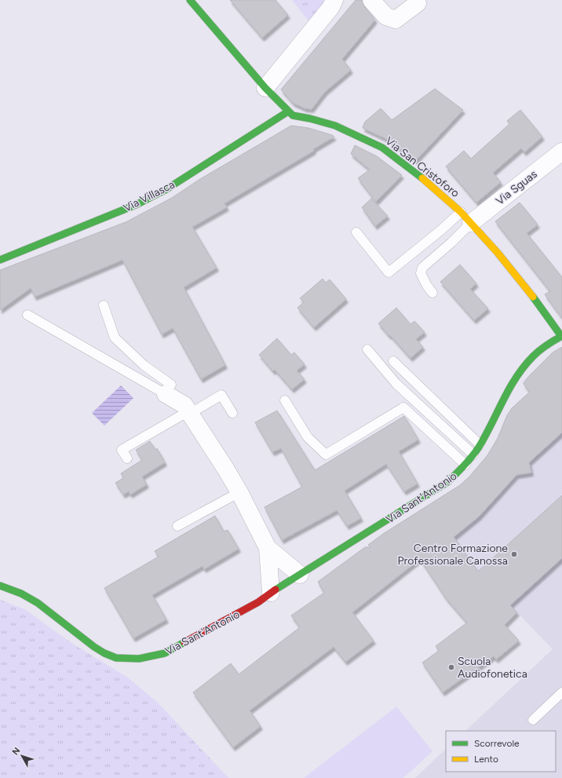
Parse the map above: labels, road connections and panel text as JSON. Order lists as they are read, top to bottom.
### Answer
{
  "streets": {
    "street": [
      "Via San Cristoforo",
      "Via Sguas",
      "Via Villasca",
      "Via Sant'Antonio"
    ]
  },
  "crossings": [
    ["Via San Cristoforo", "Via Sguas"],
    ["Via San Cristoforo", "Via Villasca"],
    ["Via San Cristoforo", "Via Sant'Antonio"]
  ],
  "places": ["Centro Formazione Professionale Canossa", "Scuola Audiofonetica"],
  "legend": ["Scorrevole", "Lento"],
  "north": "top left"
}
